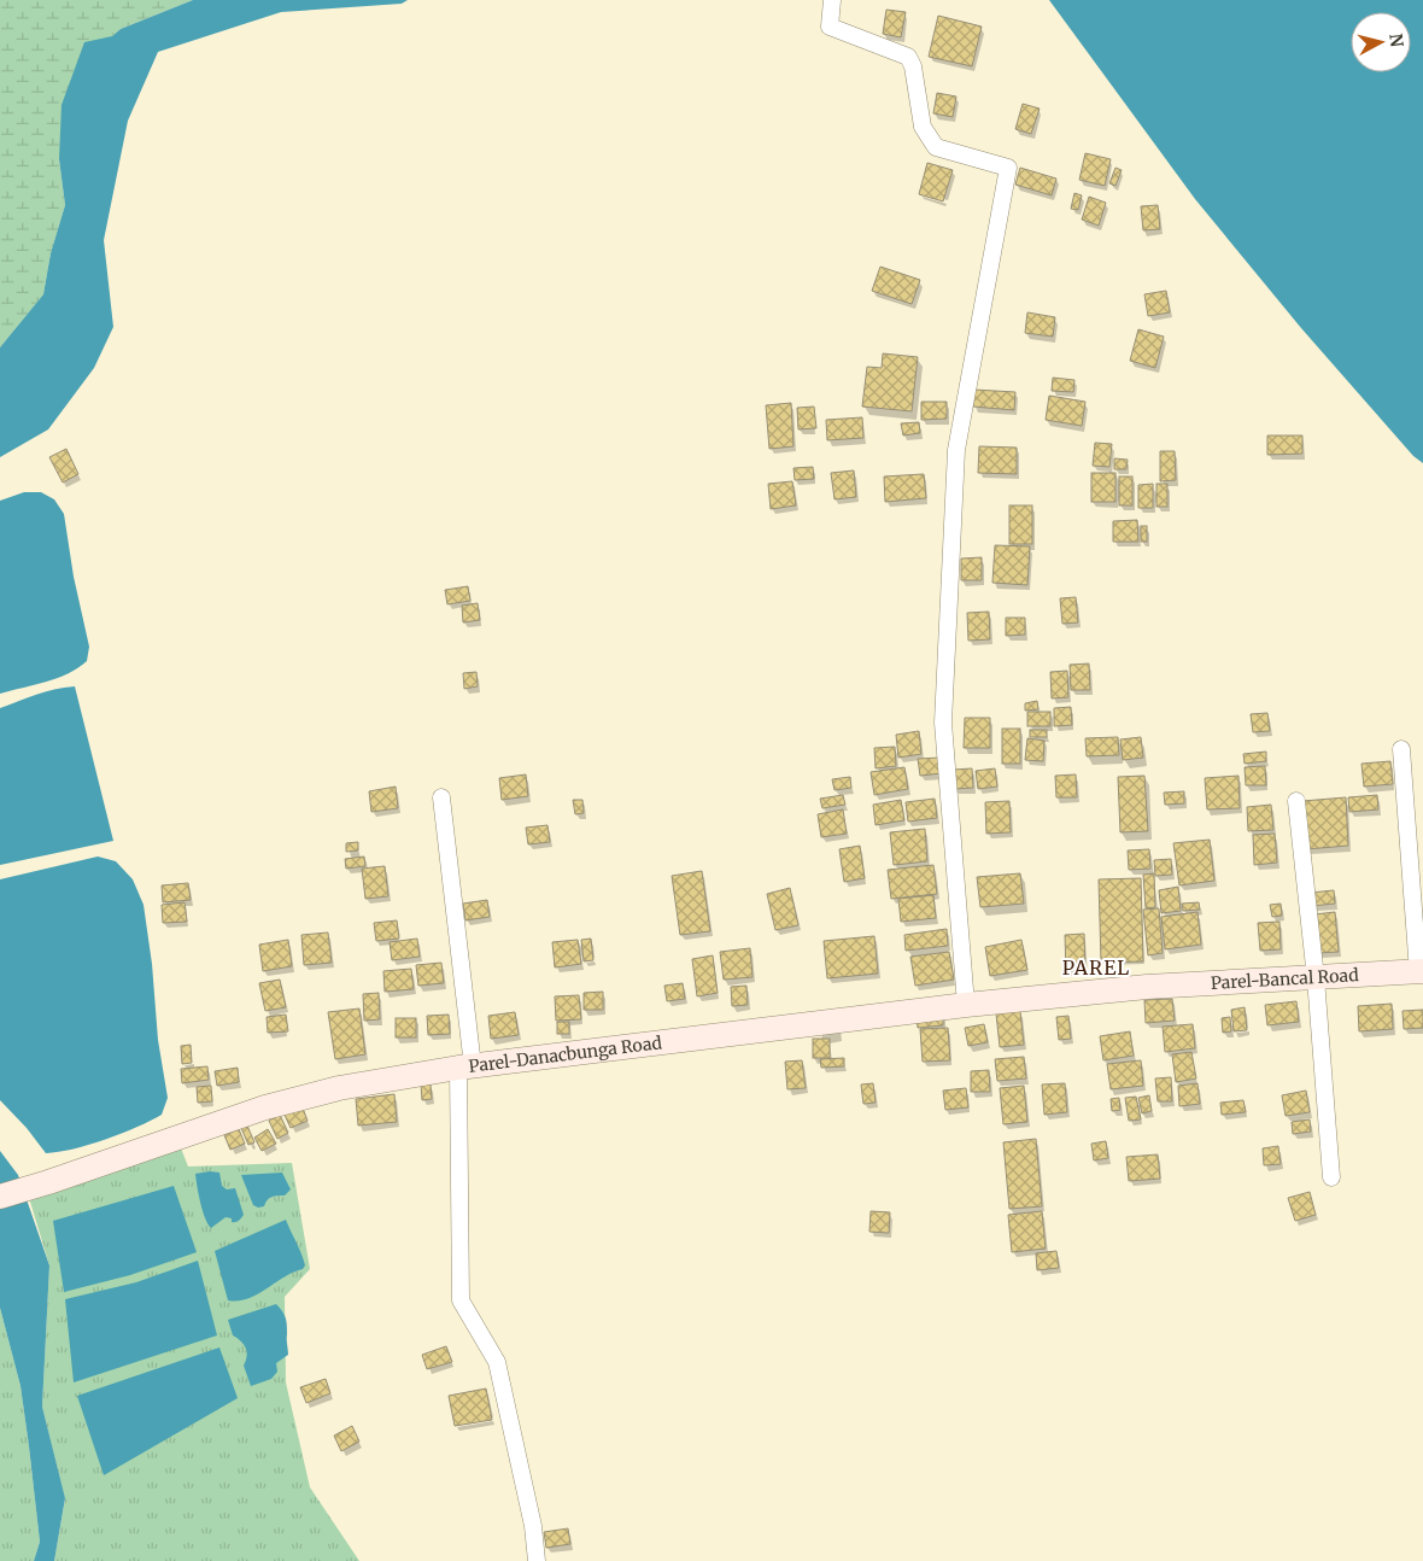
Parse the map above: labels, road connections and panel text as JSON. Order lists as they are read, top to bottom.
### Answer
{
  "streets": {
    "main road": ["Parel-Bancal Road", "Parel-Danacbunga Road"]
  },
  "crossings": [
    ["Parel-Bancal Road", "Parel-Danacbunga Road"]
  ],
  "districts": ["PAREL"],
  "north": "right"
}
